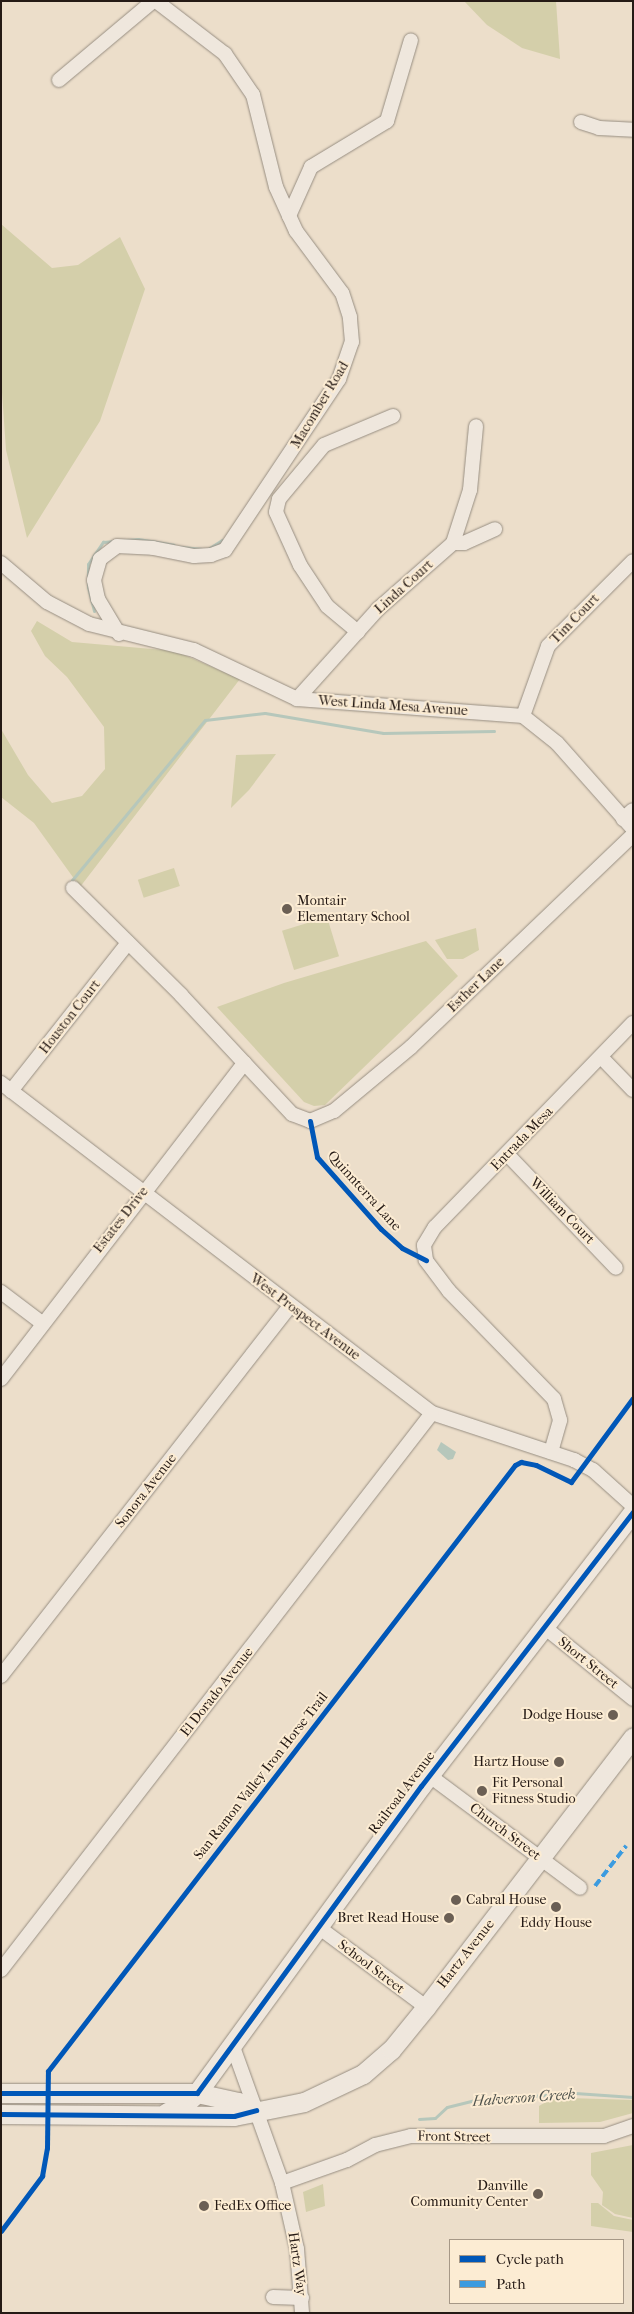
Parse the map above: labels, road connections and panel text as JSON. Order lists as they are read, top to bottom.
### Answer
{
  "streets": {
    "main road": ["Railroad Avenue", "Hartz Avenue"],
    "street": [
      "Macomber Road",
      "Linda Court",
      "Tim Court",
      "West Linda Mesa Avenue",
      "Esther Lane",
      "Houston Court",
      "Entrada Mesa",
      "William Court",
      "Estates Drive",
      "West Prospect Avenue",
      "Sonora Avenue",
      "Short Street",
      "El Dorado Avenue",
      "Church Street",
      "School Street",
      "Front Street",
      "Hartz Way"
    ],
    "cycle path": ["Quinnterra Lane", "San Ramon Valley Iron Horse Trail"]
  },
  "crossings": [
    ["Macomber Road", "West Linda Mesa Avenue"],
    ["Linda Court", "West Linda Mesa Avenue"],
    ["Tim Court", "West Linda Mesa Avenue"],
    ["Esther Lane", "Estates Drive"],
    ["Houston Court", "West Prospect Avenue"],
    ["Entrada Mesa", "William Court"],
    ["Entrada Mesa", "West Prospect Avenue"],
    ["Estates Drive", "West Prospect Avenue"],
    ["West Prospect Avenue", "Sonora Avenue"],
    ["West Prospect Avenue", "El Dorado Avenue"],
    ["Short Street", "Railroad Avenue"],
    ["Railroad Avenue", "Church Street"],
    ["Railroad Avenue", "Hartz Avenue"],
    ["Railroad Avenue", "School Street"],
    ["Railroad Avenue", "Hartz Way"],
    ["Church Street", "Hartz Avenue"],
    ["Hartz Avenue", "School Street"],
    ["Hartz Avenue", "Hartz Way"],
    ["Front Street", "Hartz Way"]
  ],
  "water": ["Halverson Creek"],
  "places": [
    "Montair Elementary School",
    "Dodge House",
    "Hartz House",
    "Fit Personal Fitness Studio",
    "Cabral House",
    "Eddy House",
    "Bret Read House",
    "Danville Community Center",
    "FedEx Office"
  ],
  "legend": ["Cycle path", "Path"]
}
